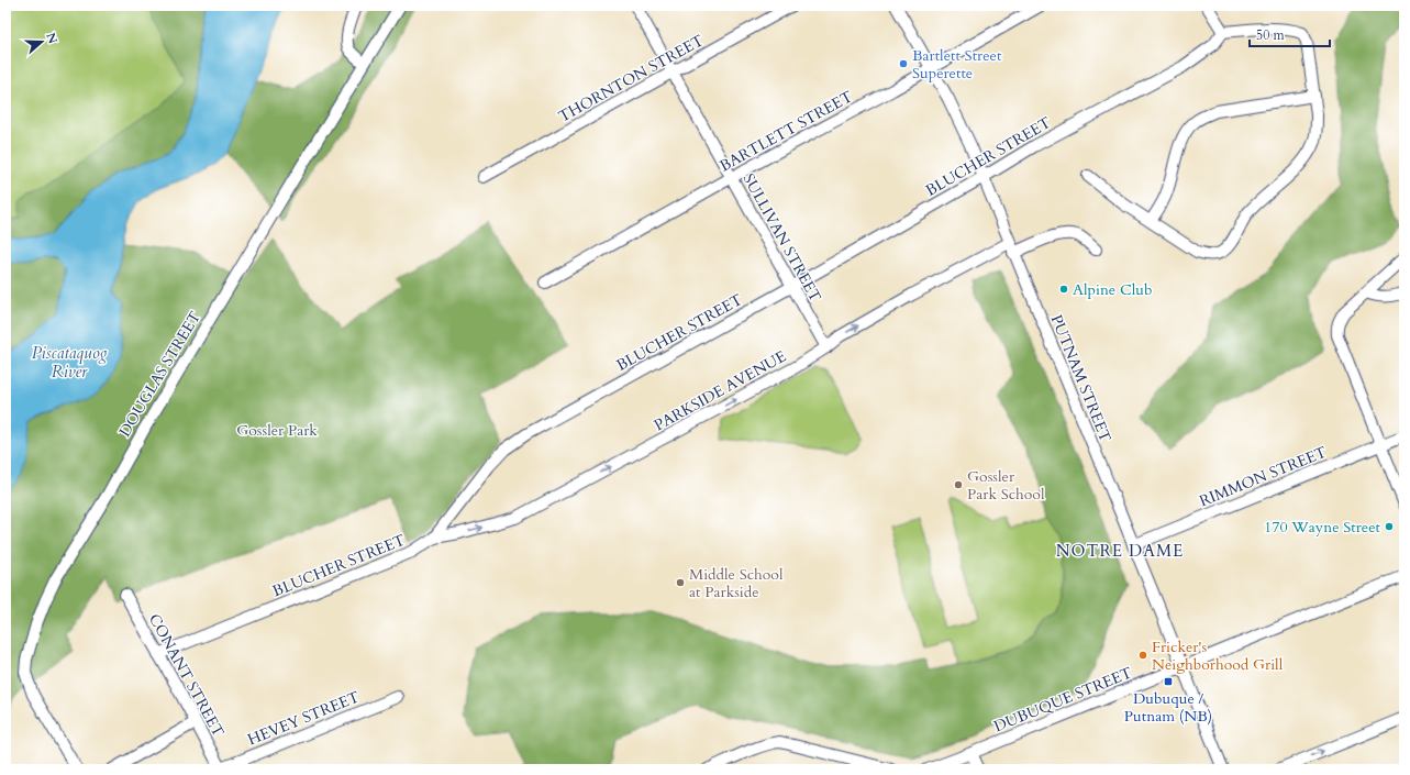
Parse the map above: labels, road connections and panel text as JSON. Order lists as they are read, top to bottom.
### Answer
{
  "streets": {
    "street": [
      "THORNTON STREET",
      "BARTLETT STREET",
      "BLUCHER STREET",
      "SULLIVAN STREET",
      "DOUGLAS STREET",
      "PUTNAM STREET",
      "PARKSIDE AVENUE",
      "RIMMON STREET",
      "CONANT STREET",
      "DUBUQUE STREET",
      "HEVEY STREET"
    ]
  },
  "crossings": [
    ["THORNTON STREET", "SULLIVAN STREET"],
    ["BARTLETT STREET", "SULLIVAN STREET"],
    ["BARTLETT STREET", "PUTNAM STREET"],
    ["BLUCHER STREET", "SULLIVAN STREET"],
    ["BLUCHER STREET", "PUTNAM STREET"],
    ["BLUCHER STREET", "PARKSIDE AVENUE"],
    ["BLUCHER STREET", "CONANT STREET"],
    ["SULLIVAN STREET", "PARKSIDE AVENUE"],
    ["PUTNAM STREET", "PARKSIDE AVENUE"],
    ["PUTNAM STREET", "RIMMON STREET"],
    ["PUTNAM STREET", "DUBUQUE STREET"],
    ["CONANT STREET", "HEVEY STREET"]
  ],
  "one_way": ["PARKSIDE AVENUE"],
  "districts": ["NOTRE DAME"],
  "water": ["Piscataquog River"],
  "parks": ["Gossler Park"],
  "places": {
    "other": [
      "Bartlett Street Superette",
      "Alpine Club",
      "Gossler Park School",
      "170 Wayne Street",
      "Middle School at Parkside",
      "Fricker's Neighborhood Grill"
    ],
    "transit": ["Dubuque / Putnam (NB)"]
  },
  "scale_bar": "50 m",
  "north": "right"
}
